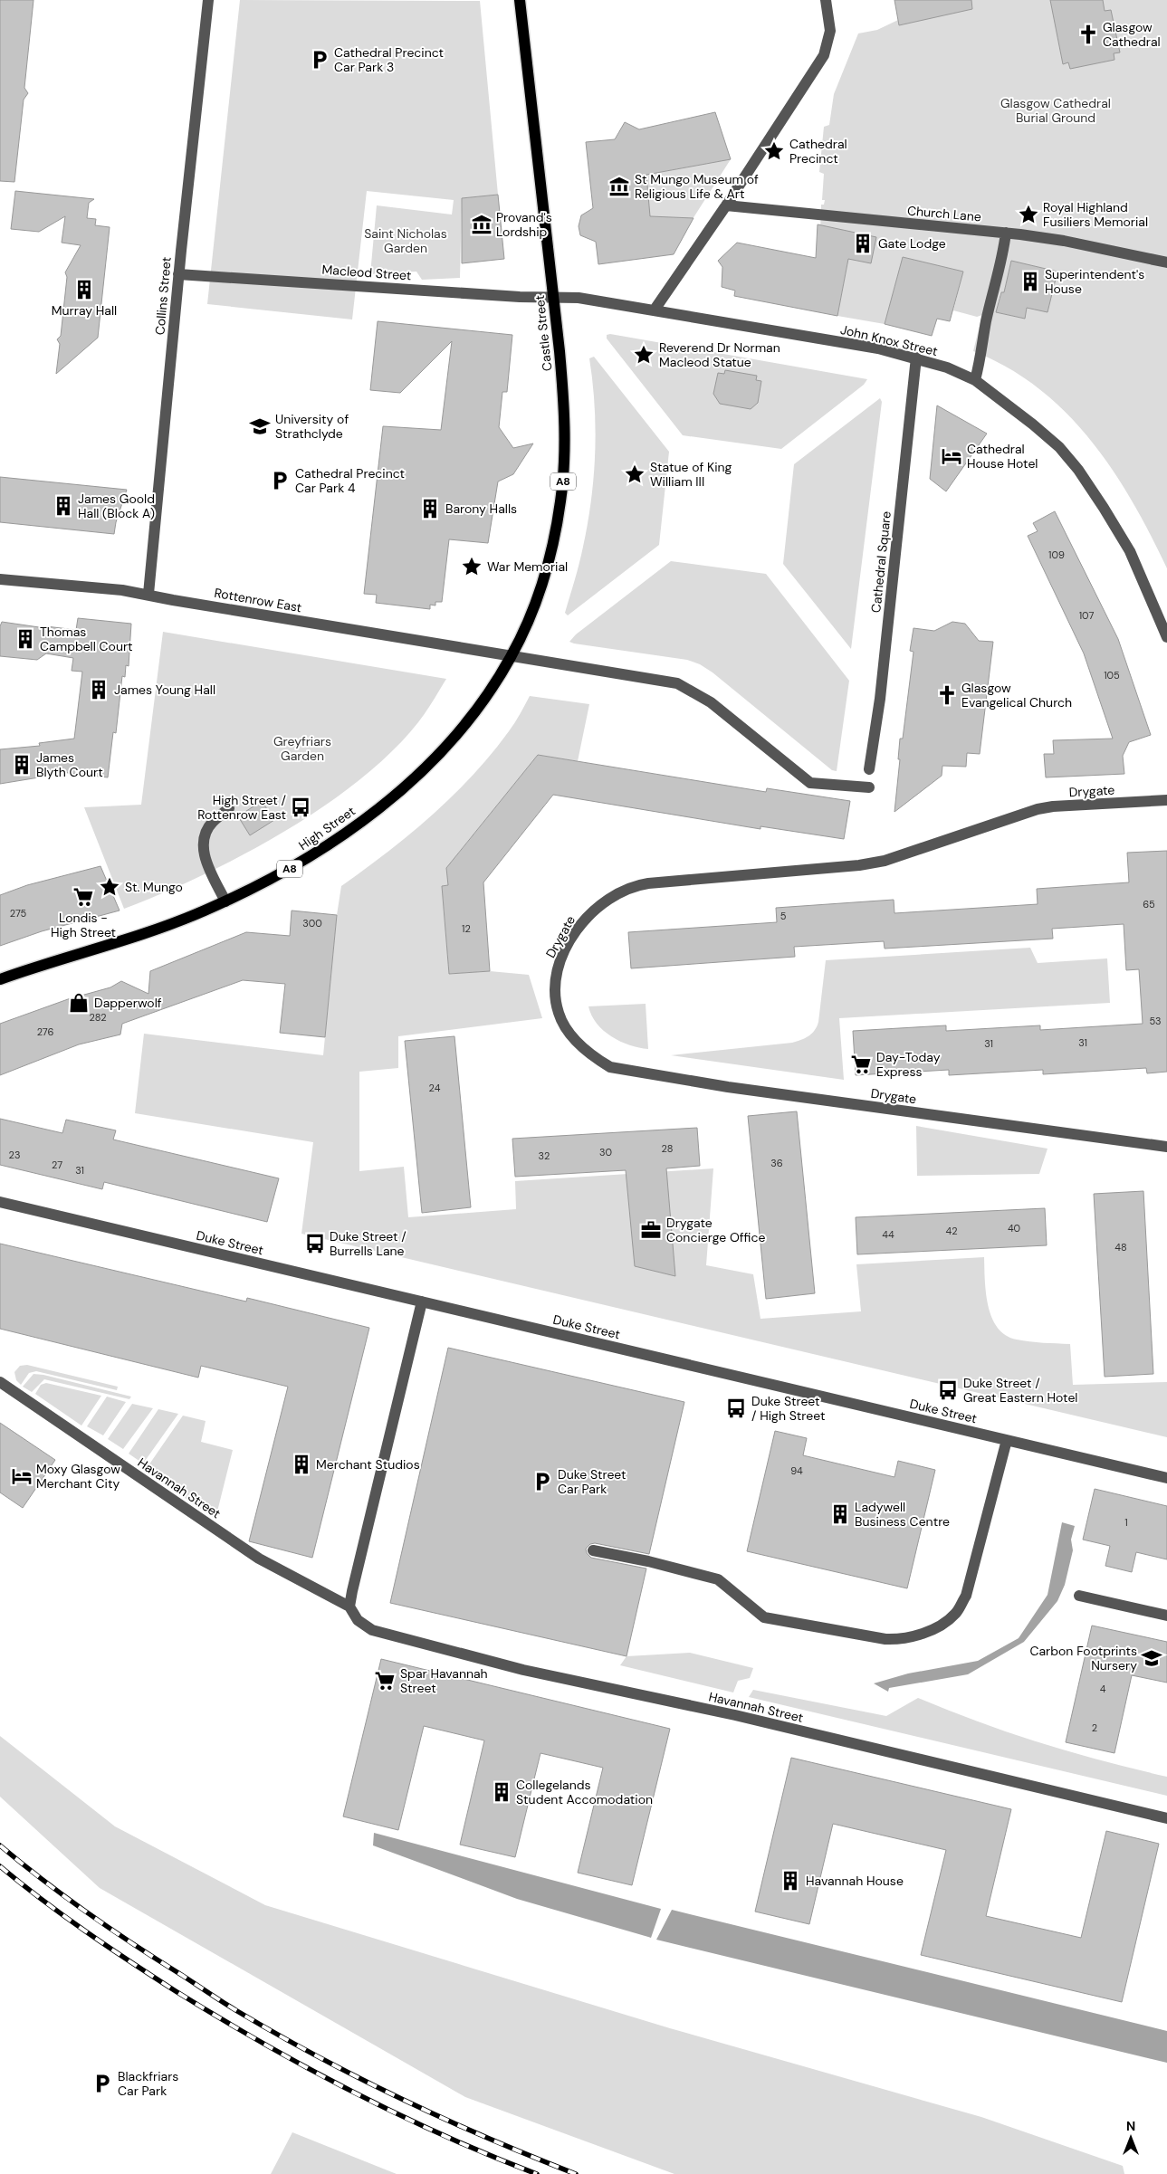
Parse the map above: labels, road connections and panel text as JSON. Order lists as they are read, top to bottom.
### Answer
{
  "streets": {
    "main road": ["Castle Street", "A8", "High Street"],
    "street": [
      "Church Lane",
      "Macleod Street",
      "Collins Street",
      "John Knox Street",
      "Cathedral Square",
      "Rottenrow East",
      "Drygate",
      "Duke Street",
      "Havannah Street"
    ]
  },
  "crossings": [
    ["Macleod Street", "Collins Street"],
    ["Macleod Street", "Castle Street"],
    ["Macleod Street", "John Knox Street"],
    ["Collins Street", "Rottenrow East"],
    ["Castle Street", "John Knox Street"],
    ["Castle Street", "Rottenrow East"],
    ["Castle Street", "High Street"],
    ["John Knox Street", "Cathedral Square"],
    ["Rottenrow East", "High Street"]
  ],
  "parks": ["Glasgow Cathedral Burial Ground", "Saint Nicholas Garden", "Greyfriars Garden"],
  "places": {
    "church": ["Glasgow Cathedral", "Glasgow Evangelical Church"],
    "parking": [
      "Cathedral Precinct Car Park 3",
      "Cathedral Precinct Car Park 4",
      "Duke Street Car Park",
      "Blackfriars Car Park"
    ],
    "place": [
      "Cathedral Precinct",
      "Royal Highland Fusiliers Memorial",
      "Reverend Dr Norman Macleod Statue",
      "Statue of King William III",
      "War Memorial",
      "St. Mungo"
    ],
    "museum": ["St Mungo Museum of Religious Life & Art", "Provand's Lordship"],
    "building": [
      "Gate Lodge",
      "Superintendent's House",
      "Murray Hall",
      "James Goold Hall (Block A)",
      "Barony Halls",
      "Thomas Campbell Court",
      "James Young Hall",
      "James Blyth Court",
      "Merchant Studios",
      "Ladywell Business Centre",
      "Collegelands Student Accomodation",
      "Havannah House"
    ],
    "school or university": ["University of Strathclyde", "Carbon Footprints Nursery"],
    "hotel": ["Cathedral House Hotel", "Moxy Glasgow Merchant City"],
    "bus stop": [
      "High Street / Rottenrow East",
      "Duke Street / Burrells Lane",
      "Duke Street / Great Eastern Hotel",
      "Duke Street / High Street"
    ],
    "supermarket": ["Londis - High Street", "Day-Today Express", "Spar Havannah Street"],
    "shop": ["Dapperwolf"],
    "office": ["Drygate Concierge Office"]
  },
  "house_numbers": [
    "109",
    "107",
    "105",
    "65",
    "275",
    "5",
    "300",
    "12",
    "282",
    "53",
    "276",
    "31",
    "31",
    "24",
    "28",
    "30",
    "23",
    "32",
    "36",
    "27",
    "31",
    "40",
    "42",
    "44",
    "48",
    "94",
    "1",
    "4",
    "2"
  ],
  "north": "top"
}
